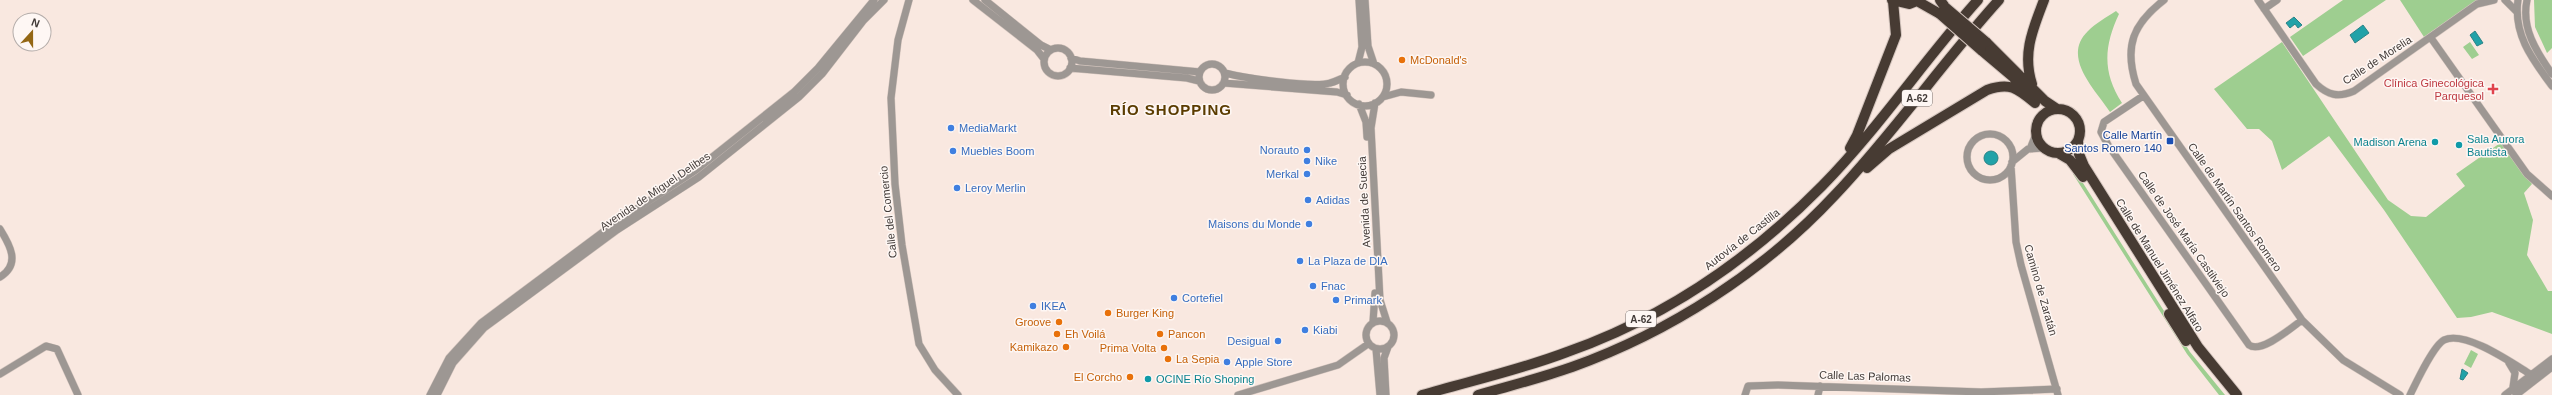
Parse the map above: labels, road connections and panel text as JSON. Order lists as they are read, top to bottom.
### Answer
{
  "streets": {
    "highway": ["A-62", "Autovía de Castilla", "Calle de Manuel Jiménez Alfaro"],
    "street": [
      "Calle de Morelia",
      "Avenida de Miguel Delibes",
      "Avenida de Suecia",
      "Calle de Martín Santos Romero",
      "Calle del Comercio",
      "Calle de José María Castilviejo",
      "Camino de Zaratán",
      "Calle Las Palomas"
    ]
  },
  "crossings": [
    ["Calle de Martín Santos Romero", "Calle de José María Castilviejo"],
    ["Camino de Zaratán", "Calle Las Palomas"]
  ],
  "districts": ["RÍO SHOPPING"],
  "places": {
    "other": [
      "McDonald's",
      "MediaMarkt",
      "Madison Arena",
      "Sala Aurora Bautista",
      "Norauto",
      "Muebles Boom",
      "Nike",
      "Merkal",
      "Leroy Merlin",
      "Adidas",
      "Maisons du Monde",
      "La Plaza de DIA",
      "Fnac",
      "Cortefiel",
      "Primark",
      "IKEA",
      "Burger King",
      "Groove",
      "Kiabi",
      "Eh Voilá",
      "Pancon",
      "Desigual",
      "Kamikazo",
      "Prima Volta",
      "La Sepia",
      "Apple Store",
      "El Corcho",
      "OCINE Río Shoping"
    ],
    "health": ["Clínica Ginecológica Parquesol"],
    "transit": ["Calle Martín Santos Romero 140"]
  },
  "north": "top"
}
